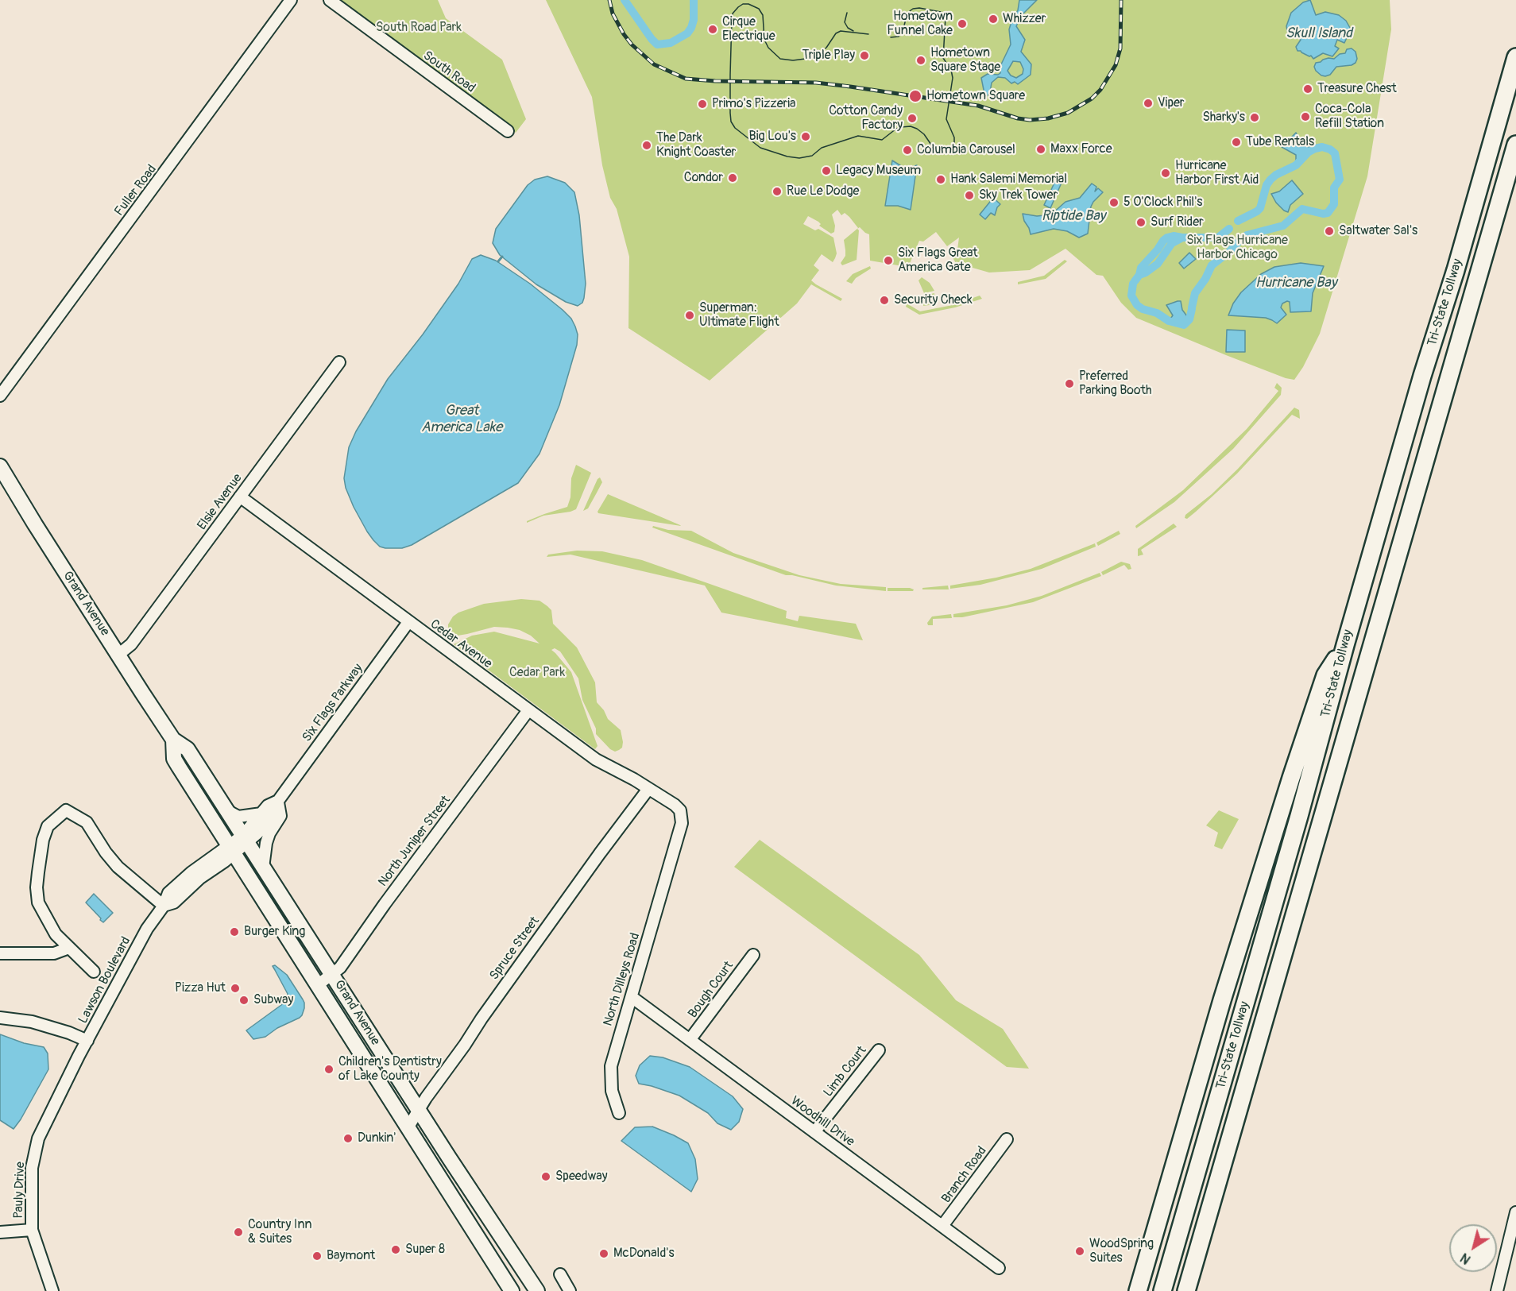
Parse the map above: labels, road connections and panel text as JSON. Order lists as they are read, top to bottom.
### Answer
{
  "streets": {
    "highway": ["Tri-State Tollway"],
    "main road": ["Grand Avenue"],
    "street": [
      "South Road",
      "Fuller Road",
      "Elsie Avenue",
      "Cedar Avenue",
      "Six Flags Parkway",
      "North Juniper Street",
      "Spruce Street",
      "North Dilleys Road",
      "Lawson Boulevard",
      "Bough Court",
      "Limb Court",
      "Woodhill Drive",
      "Branch Road",
      "Pauly Drive"
    ]
  },
  "crossings": [
    ["Elsie Avenue", "Grand Avenue"],
    ["Elsie Avenue", "Cedar Avenue"],
    ["Grand Avenue", "Six Flags Parkway"],
    ["Grand Avenue", "North Juniper Street"],
    ["Grand Avenue", "Spruce Street"],
    ["Grand Avenue", "Lawson Boulevard"],
    ["Cedar Avenue", "Six Flags Parkway"],
    ["Cedar Avenue", "North Juniper Street"],
    ["Cedar Avenue", "Spruce Street"],
    ["Cedar Avenue", "North Dilleys Road"],
    ["Six Flags Parkway", "Lawson Boulevard"],
    ["North Dilleys Road", "Woodhill Drive"],
    ["Lawson Boulevard", "Pauly Drive"],
    ["Bough Court", "Woodhill Drive"],
    ["Limb Court", "Woodhill Drive"],
    ["Woodhill Drive", "Branch Road"]
  ],
  "water": [
    "Skull Island",
    "Riptide Bay",
    "Hurricane Bay",
    "Great America Lake"
  ],
  "parks": ["South Road Park", "Six Flags Hurricane Harbor Chicago", "Cedar Park"],
  "places": [
    "Whizzer",
    "Hometown Funnel Cake",
    "Cirque Electrique",
    "Triple Play",
    "Hometown Square Stage",
    "Treasure Chest",
    "Hometown Square",
    "Viper",
    "Primo's Pizzeria",
    "Coca-Cola Refill Station",
    "Sharky's",
    "Cotton Candy Factory",
    "Big Lou's",
    "Tube Rentals",
    "The Dark Knight Coaster",
    "Maxx Force",
    "Columbia Carousel",
    "Legacy Museum",
    "Hurricane Harbor First Aid",
    "Condor",
    "Hank Salemi Memorial",
    "Rue Le Dodge",
    "Sky Trek Tower",
    "5 O'Clock Phil's",
    "Surf Rider",
    "Saltwater Sal's",
    "Six Flags Great America Gate",
    "Security Check",
    "Superman: Ultimate Flight",
    "Preferred Parking Booth",
    "Burger King",
    "Pizza Hut",
    "Subway",
    "Children's Dentistry of Lake County",
    "Dunkin'",
    "Speedway",
    "Country Inn & Suites",
    "Super 8",
    "WoodSpring Suites",
    "McDonald's",
    "Baymont"
  ],
  "north": "bottom left"
}
